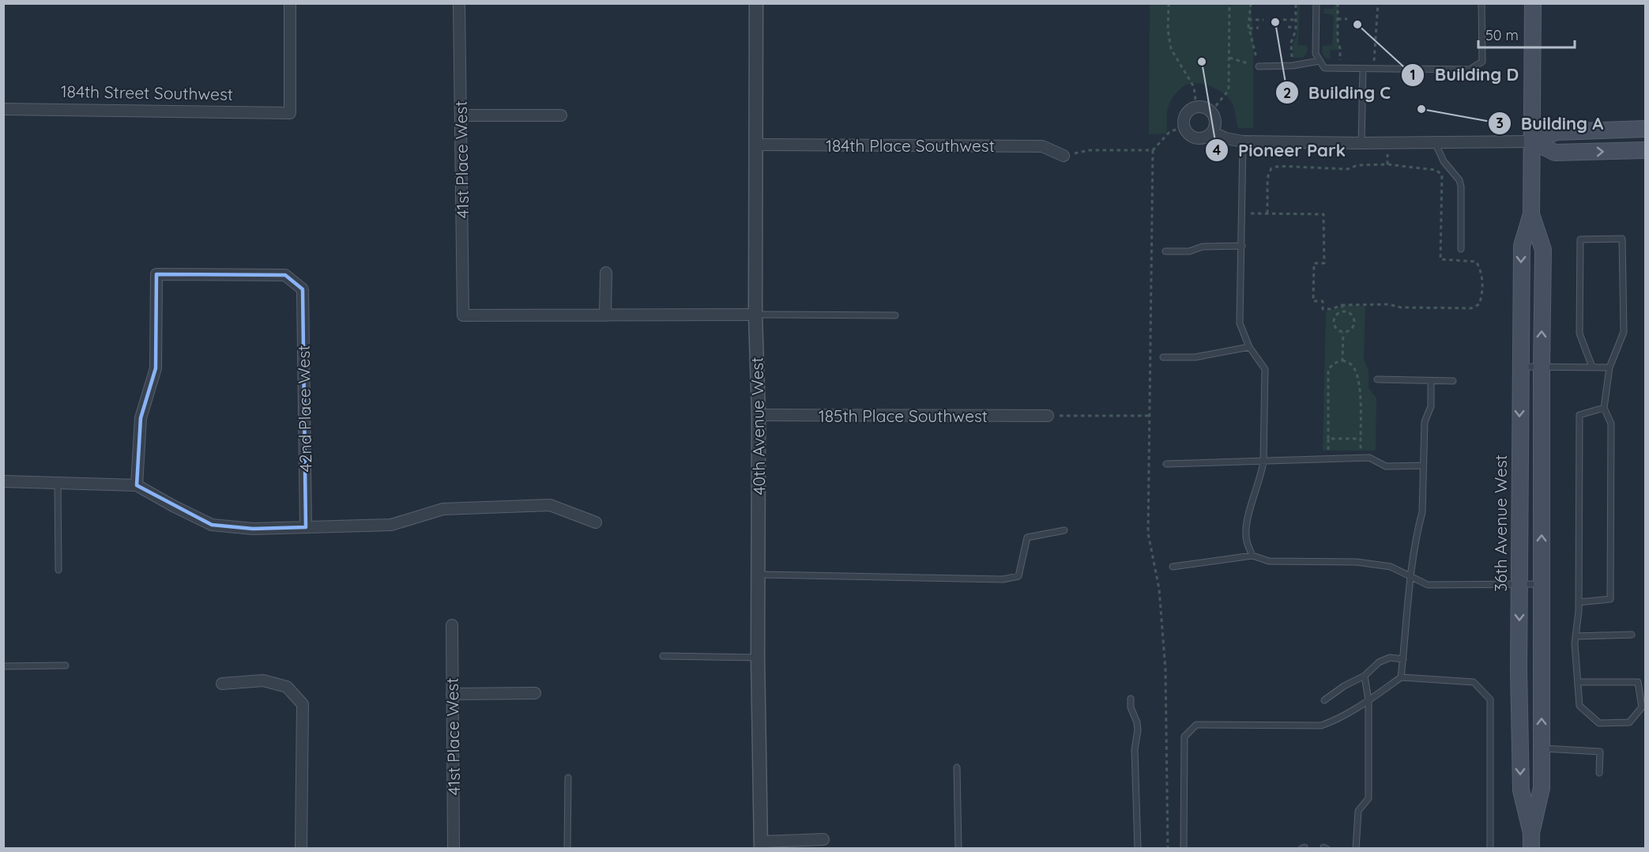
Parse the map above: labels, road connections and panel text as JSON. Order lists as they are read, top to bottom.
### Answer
{
  "streets": {
    "main road": ["36th Avenue West"],
    "street": [
      "184th Street Southwest",
      "184th Place Southwest",
      "41st Place West",
      "42nd Place West",
      "185th Place Southwest",
      "40th Avenue West"
    ]
  },
  "crossings": [
    ["184th Place Southwest", "40th Avenue West"],
    ["185th Place Southwest", "40th Avenue West"]
  ],
  "places": [
    "Building C",
    "Building D",
    "Pioneer Park",
    "Building A"
  ],
  "scale_bar": "50 m"
}
